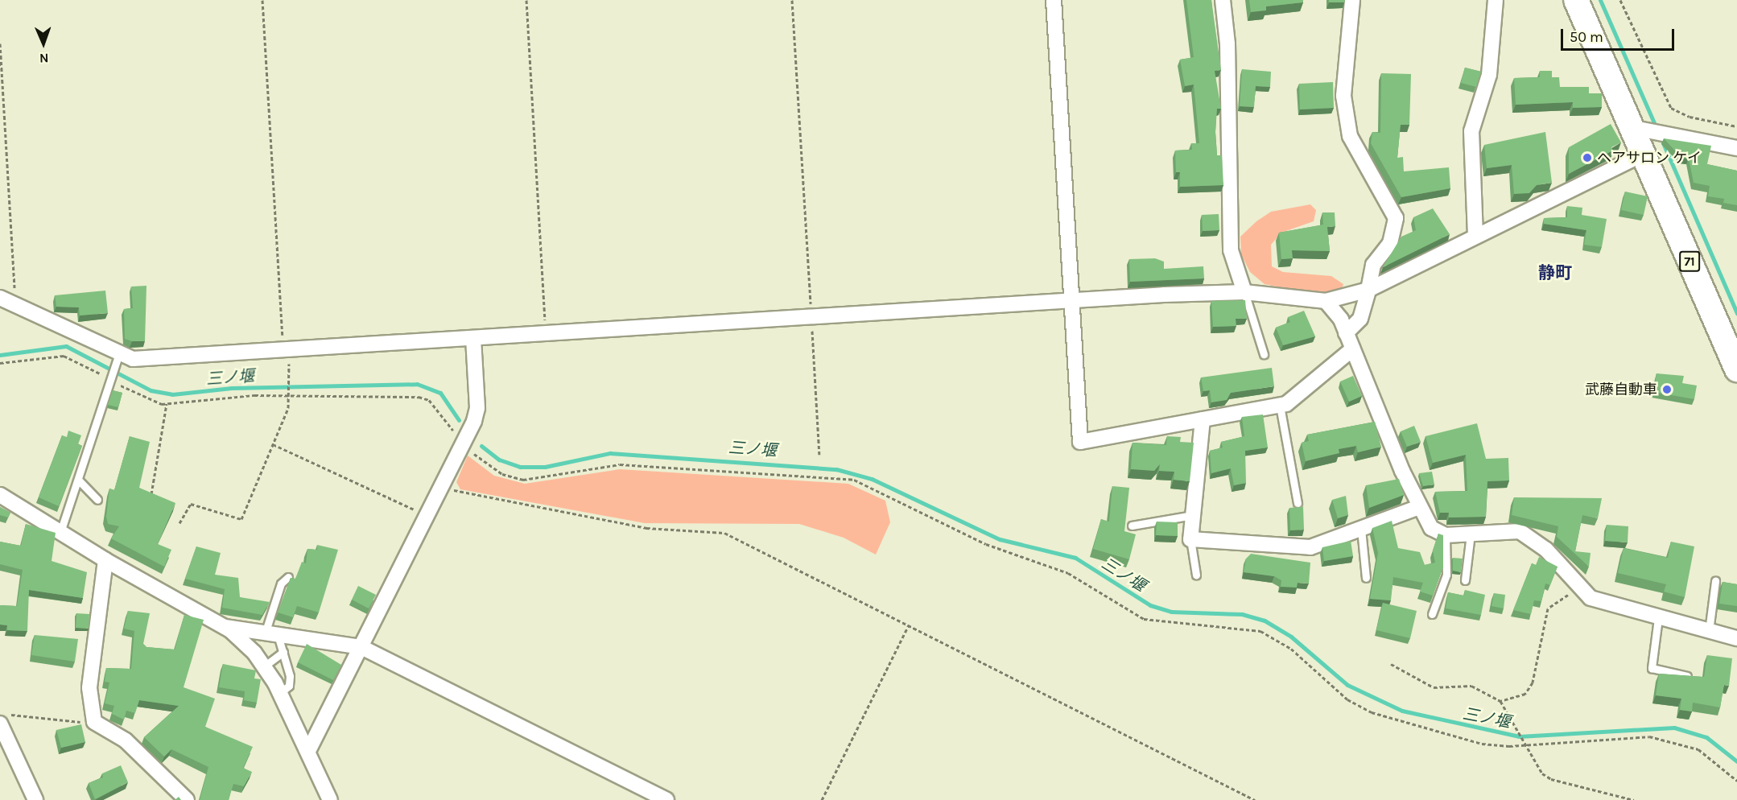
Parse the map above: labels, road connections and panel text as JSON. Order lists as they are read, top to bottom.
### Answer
{
  "streets": {
    "main road": ["71"]
  },
  "districts": ["静町"],
  "water": ["三ノ堰"],
  "places": ["ヘアサロン ケイ", "武藤自動車"],
  "scale_bar": "50 m",
  "north": "bottom"
}
